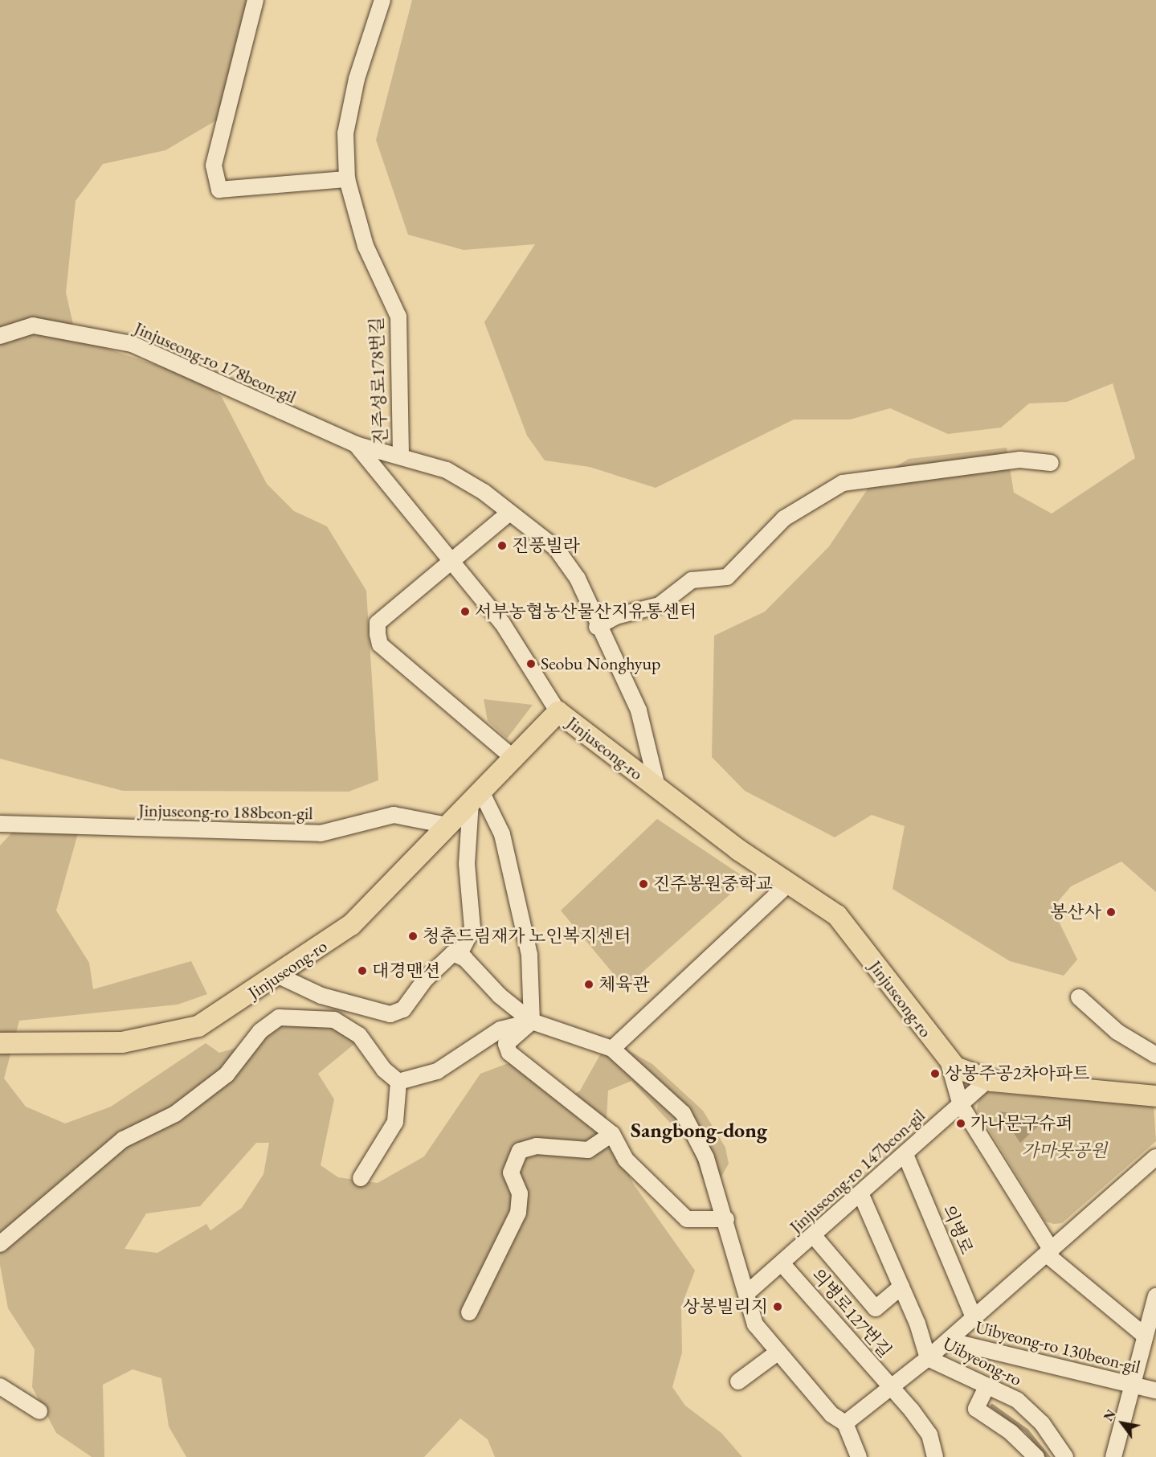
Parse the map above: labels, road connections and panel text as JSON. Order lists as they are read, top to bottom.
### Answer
{
  "streets": {
    "main road": ["Jinjuseong-ro"],
    "street": [
      "Jinjuseong-ro 178beon-gil",
      "진주성로178번길",
      "Jinjuseong-ro 188beon-gil",
      "Jinjuseong-ro 147beon-gil",
      "의병로",
      "의병로127번길",
      "Uibyeong-ro 130beon-gil",
      "Uibyeong-ro"
    ]
  },
  "crossings": [
    ["Jinjuseong-ro 178beon-gil", "진주성로178번길"],
    ["Jinjuseong-ro 178beon-gil", "Jinjuseong-ro"],
    ["Jinjuseong-ro", "Jinjuseong-ro 188beon-gil"],
    ["Jinjuseong-ro", "Jinjuseong-ro 147beon-gil"],
    ["Jinjuseong-ro 147beon-gil", "의병로"],
    ["Jinjuseong-ro 147beon-gil", "의병로127번길"],
    ["의병로", "Uibyeong-ro"],
    ["Uibyeong-ro 130beon-gil", "Uibyeong-ro"]
  ],
  "districts": ["Sangbong-dong"],
  "parks": ["가마못공원"],
  "places": [
    "진풍빌라",
    "서부농협농산물산지유통센터",
    "Seobu Nonghyup",
    "진주봉원중학교",
    "봉산사",
    "청춘드림재가 노인복지센터",
    "대경맨션",
    "체육관",
    "상봉주공2차아파트",
    "가나문구슈퍼",
    "상봉빌리지"
  ],
  "north": "top left"
}
